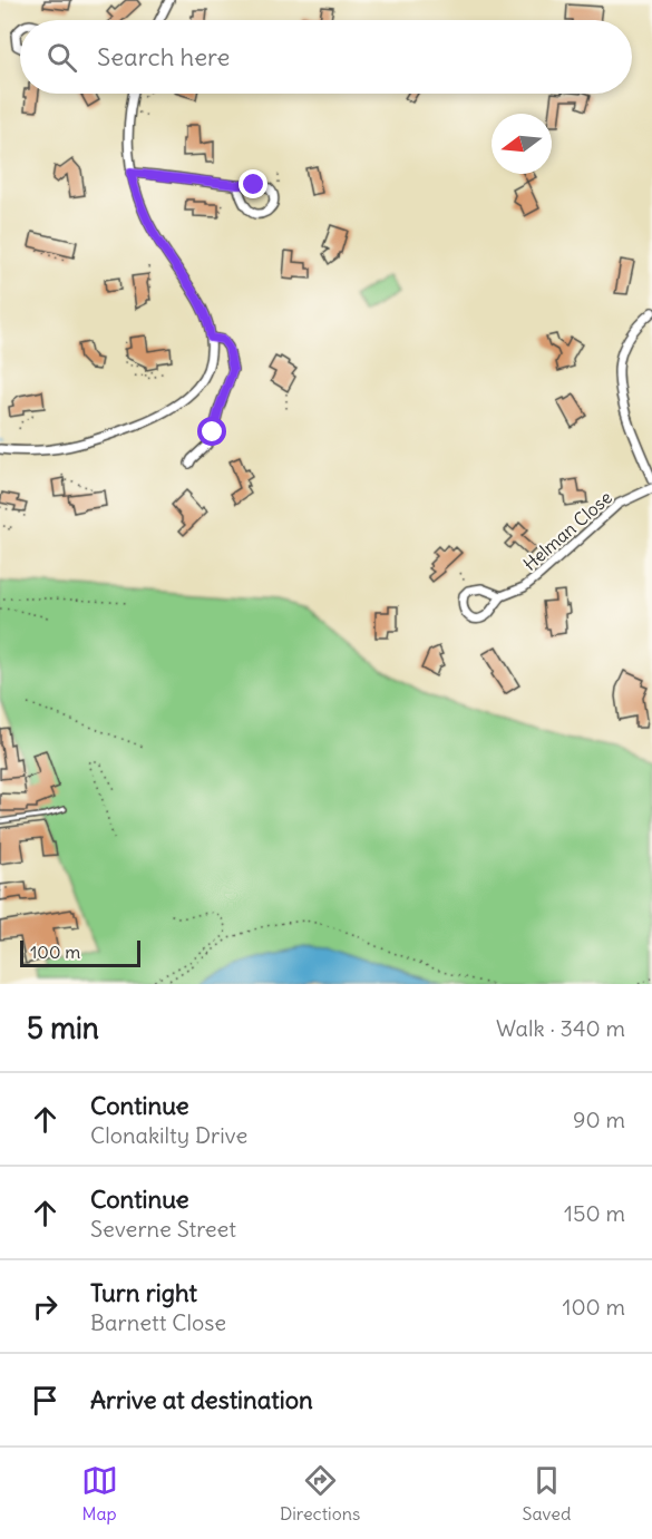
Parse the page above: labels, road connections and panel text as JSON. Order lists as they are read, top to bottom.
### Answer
{
  "streets": {
    "street": ["Helman Close"]
  },
  "scale_bar": "100 m",
  "north": "left",
  "page": {
    "search": "Search here",
    "scale": "100 m",
    "heading": ["5 min", "Walk · 340 m"],
    "list": [
      ["Continue", "Clonakilty Drive", "90 m"],
      ["Continue", "Severne Street", "150 m"],
      ["Turn right", "Barnett Close", "100 m"],
      "Arrive at destination"
    ],
    "nav": ["Map", "Directions", "Saved"]
  }
}
